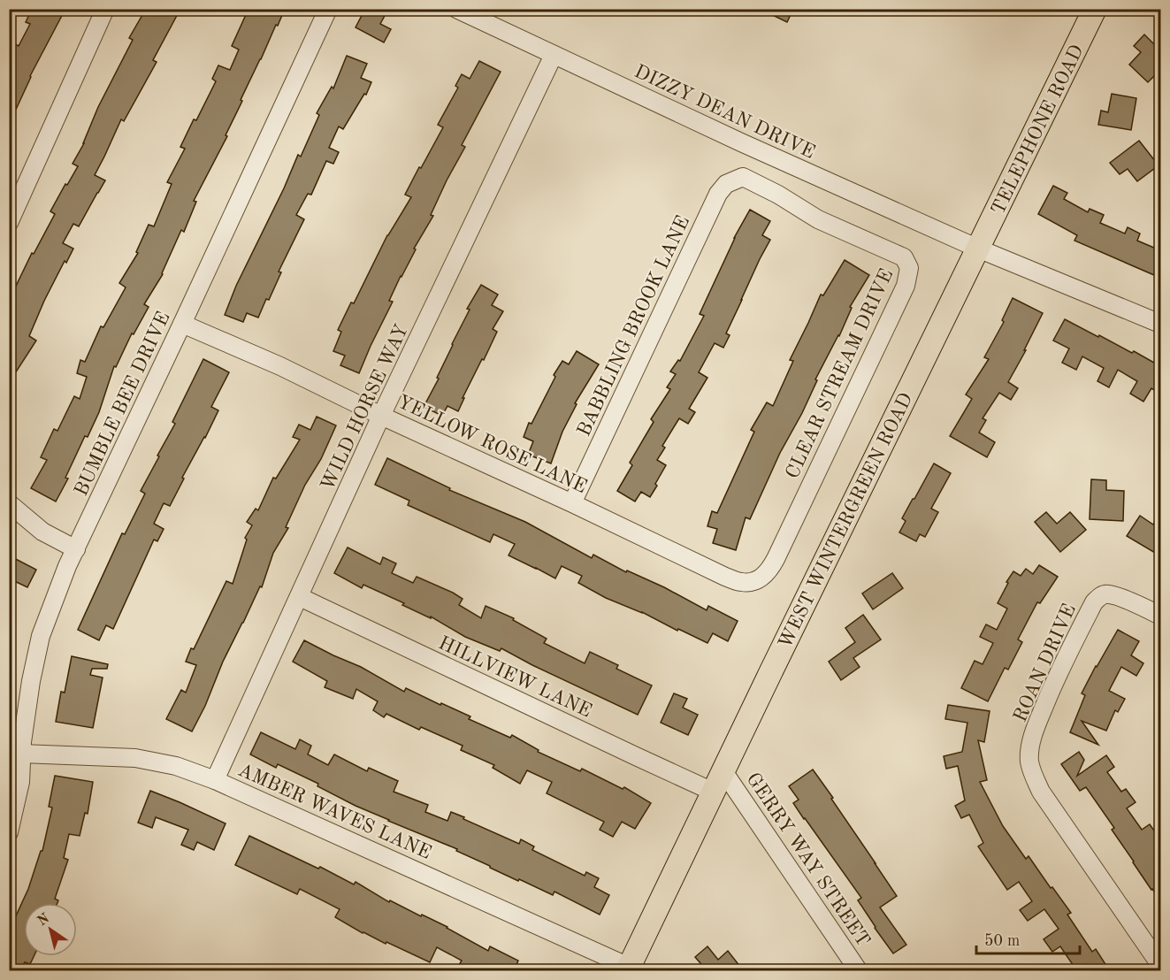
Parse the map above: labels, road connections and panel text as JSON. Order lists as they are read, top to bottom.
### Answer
{
  "streets": {
    "main road": ["TELEPHONE ROAD", "WEST WINTERGREEN ROAD"],
    "street": [
      "DIZZY DEAN DRIVE",
      "BABBLING BROOK LANE",
      "CLEAR STREAM DRIVE",
      "BUMBLE BEE DRIVE",
      "WILD HORSE WAY",
      "YELLOW ROSE LANE",
      "ROAN DRIVE",
      "HILLVIEW LANE",
      "AMBER WAVES LANE",
      "GERRY WAY STREET"
    ]
  },
  "crossings": [
    ["DIZZY DEAN DRIVE", "TELEPHONE ROAD"],
    ["DIZZY DEAN DRIVE", "WILD HORSE WAY"],
    ["DIZZY DEAN DRIVE", "WEST WINTERGREEN ROAD"],
    ["TELEPHONE ROAD", "WEST WINTERGREEN ROAD"],
    ["BABBLING BROOK LANE", "CLEAR STREAM DRIVE"],
    ["BABBLING BROOK LANE", "YELLOW ROSE LANE"],
    ["CLEAR STREAM DRIVE", "YELLOW ROSE LANE"],
    ["BUMBLE BEE DRIVE", "YELLOW ROSE LANE"],
    ["BUMBLE BEE DRIVE", "AMBER WAVES LANE"],
    ["WILD HORSE WAY", "YELLOW ROSE LANE"],
    ["WILD HORSE WAY", "HILLVIEW LANE"],
    ["WILD HORSE WAY", "AMBER WAVES LANE"],
    ["WEST WINTERGREEN ROAD", "HILLVIEW LANE"],
    ["WEST WINTERGREEN ROAD", "AMBER WAVES LANE"],
    ["WEST WINTERGREEN ROAD", "GERRY WAY STREET"]
  ],
  "scale_bar": "50 m",
  "north": "top left"
}
